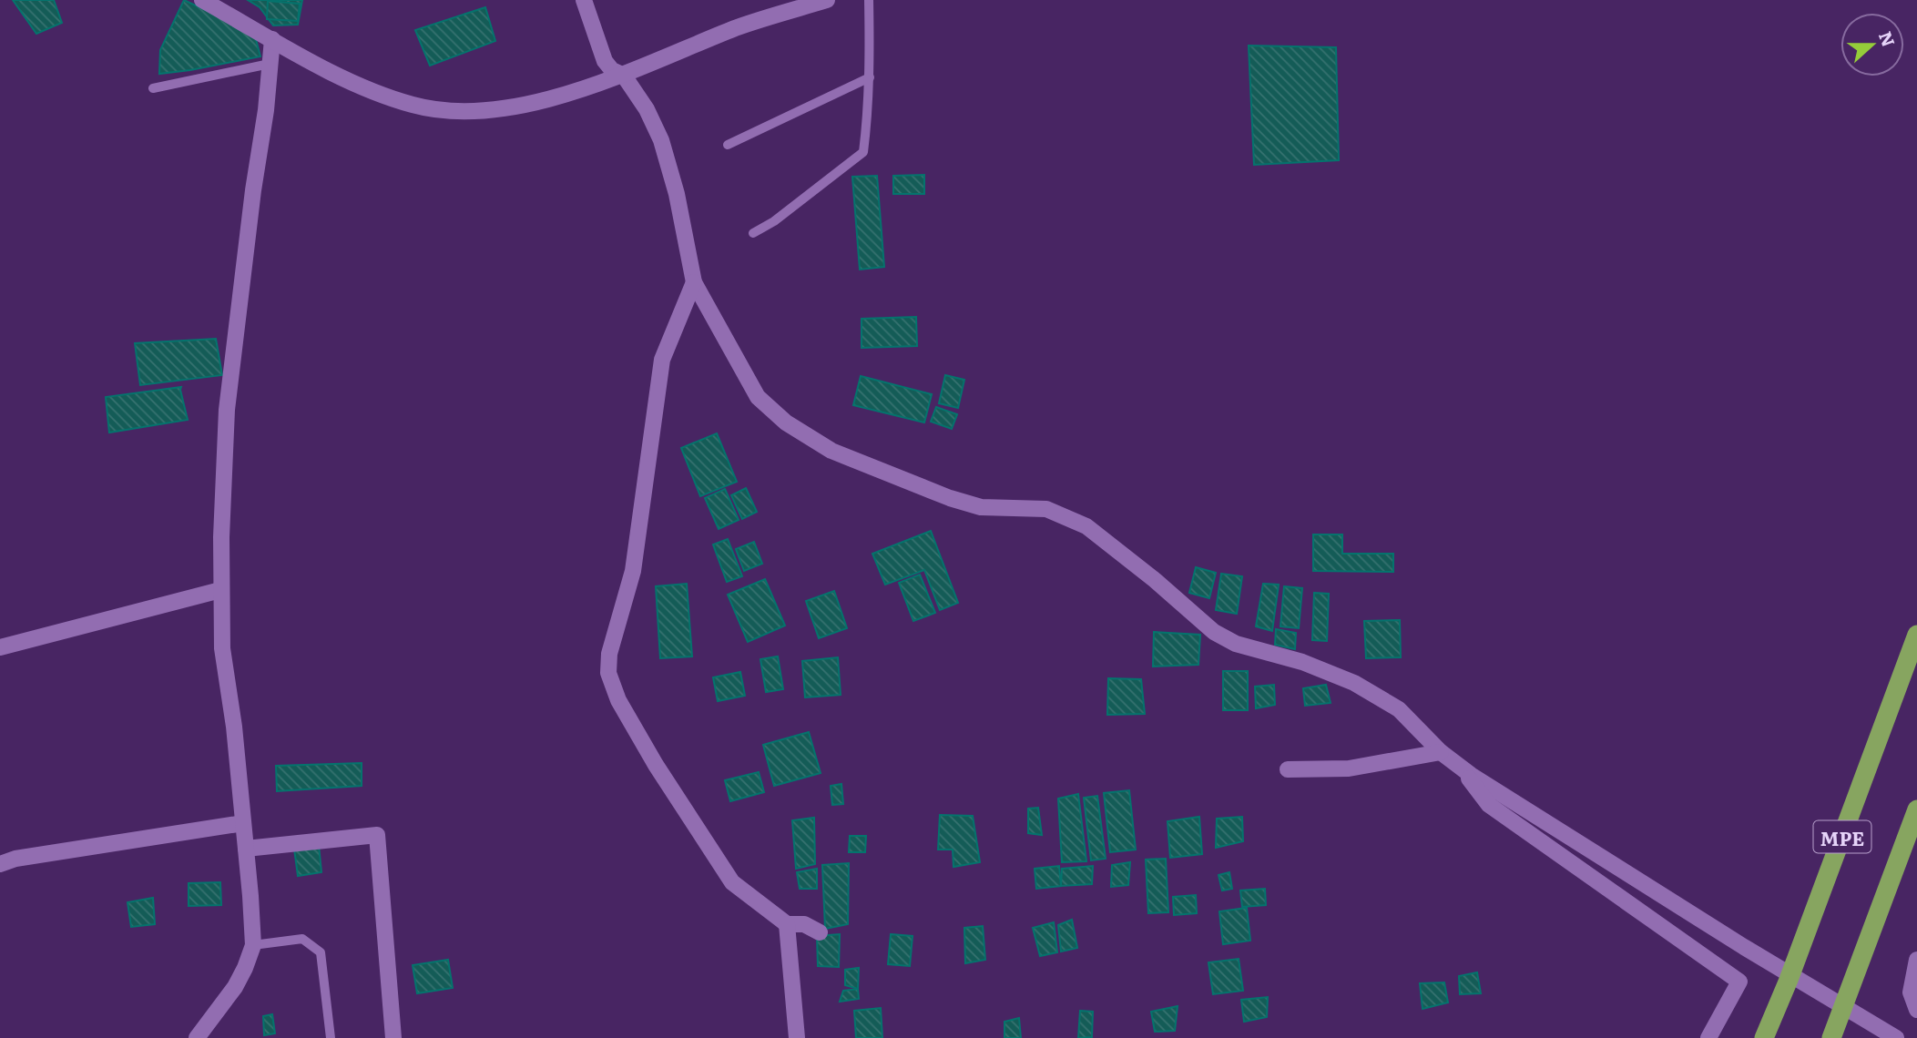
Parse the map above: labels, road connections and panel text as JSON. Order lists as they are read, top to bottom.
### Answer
{
  "streets": {
    "highway": ["MPE"]
  },
  "north": "right"
}
